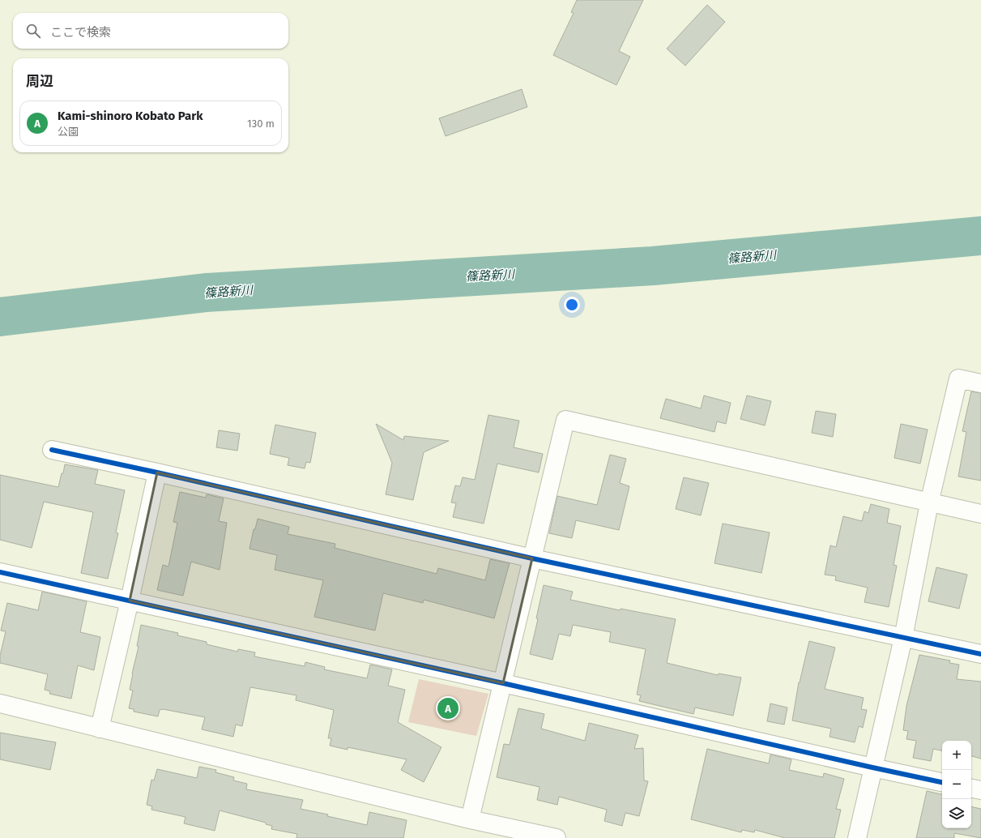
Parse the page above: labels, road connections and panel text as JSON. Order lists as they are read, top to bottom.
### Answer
{
  "water": ["篠路新川"],
  "page": {
    "search": "ここで検索",
    "heading": "周辺",
    "list": [
      {
        "mark": "A",
        "name": "Kami-shinoro Kobato Park",
        "note": "公園",
        "value": "130 m"
      }
    ],
    "pins": "A",
    "map_buttons": ["+", "−"]
  }
}
